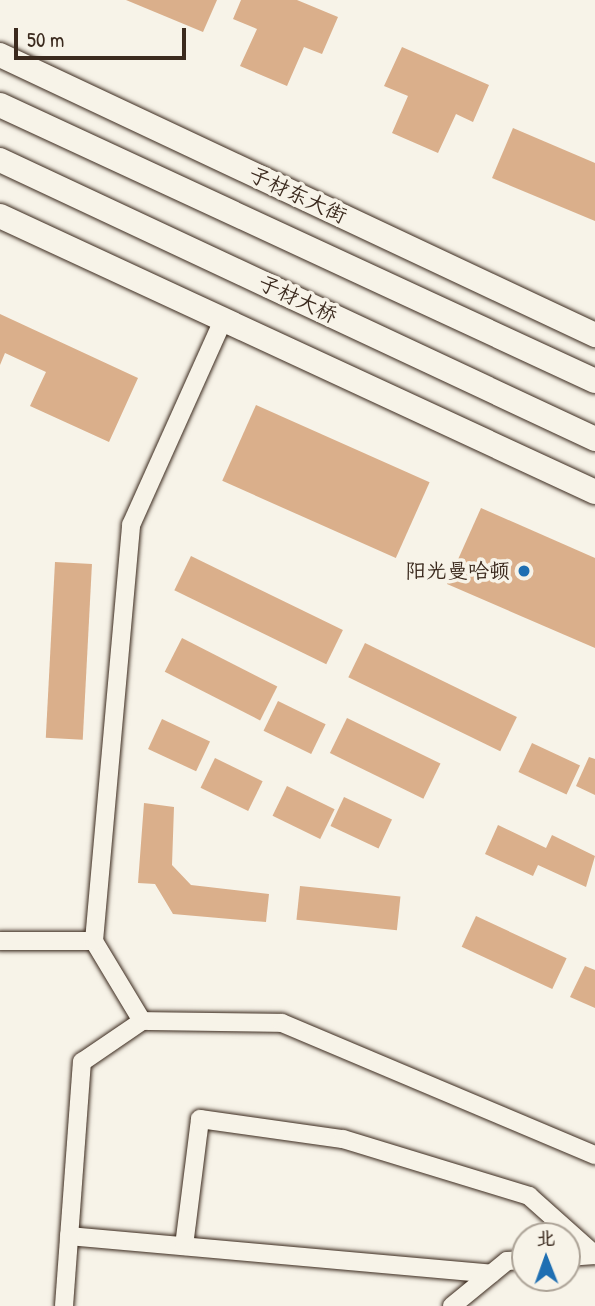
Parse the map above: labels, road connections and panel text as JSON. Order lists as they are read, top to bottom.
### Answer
{
  "streets": {
    "main road": ["子材东大街", "子材大桥"]
  },
  "places": ["阳光曼哈顿"],
  "scale_bar": "50 m",
  "north": "top"
}
